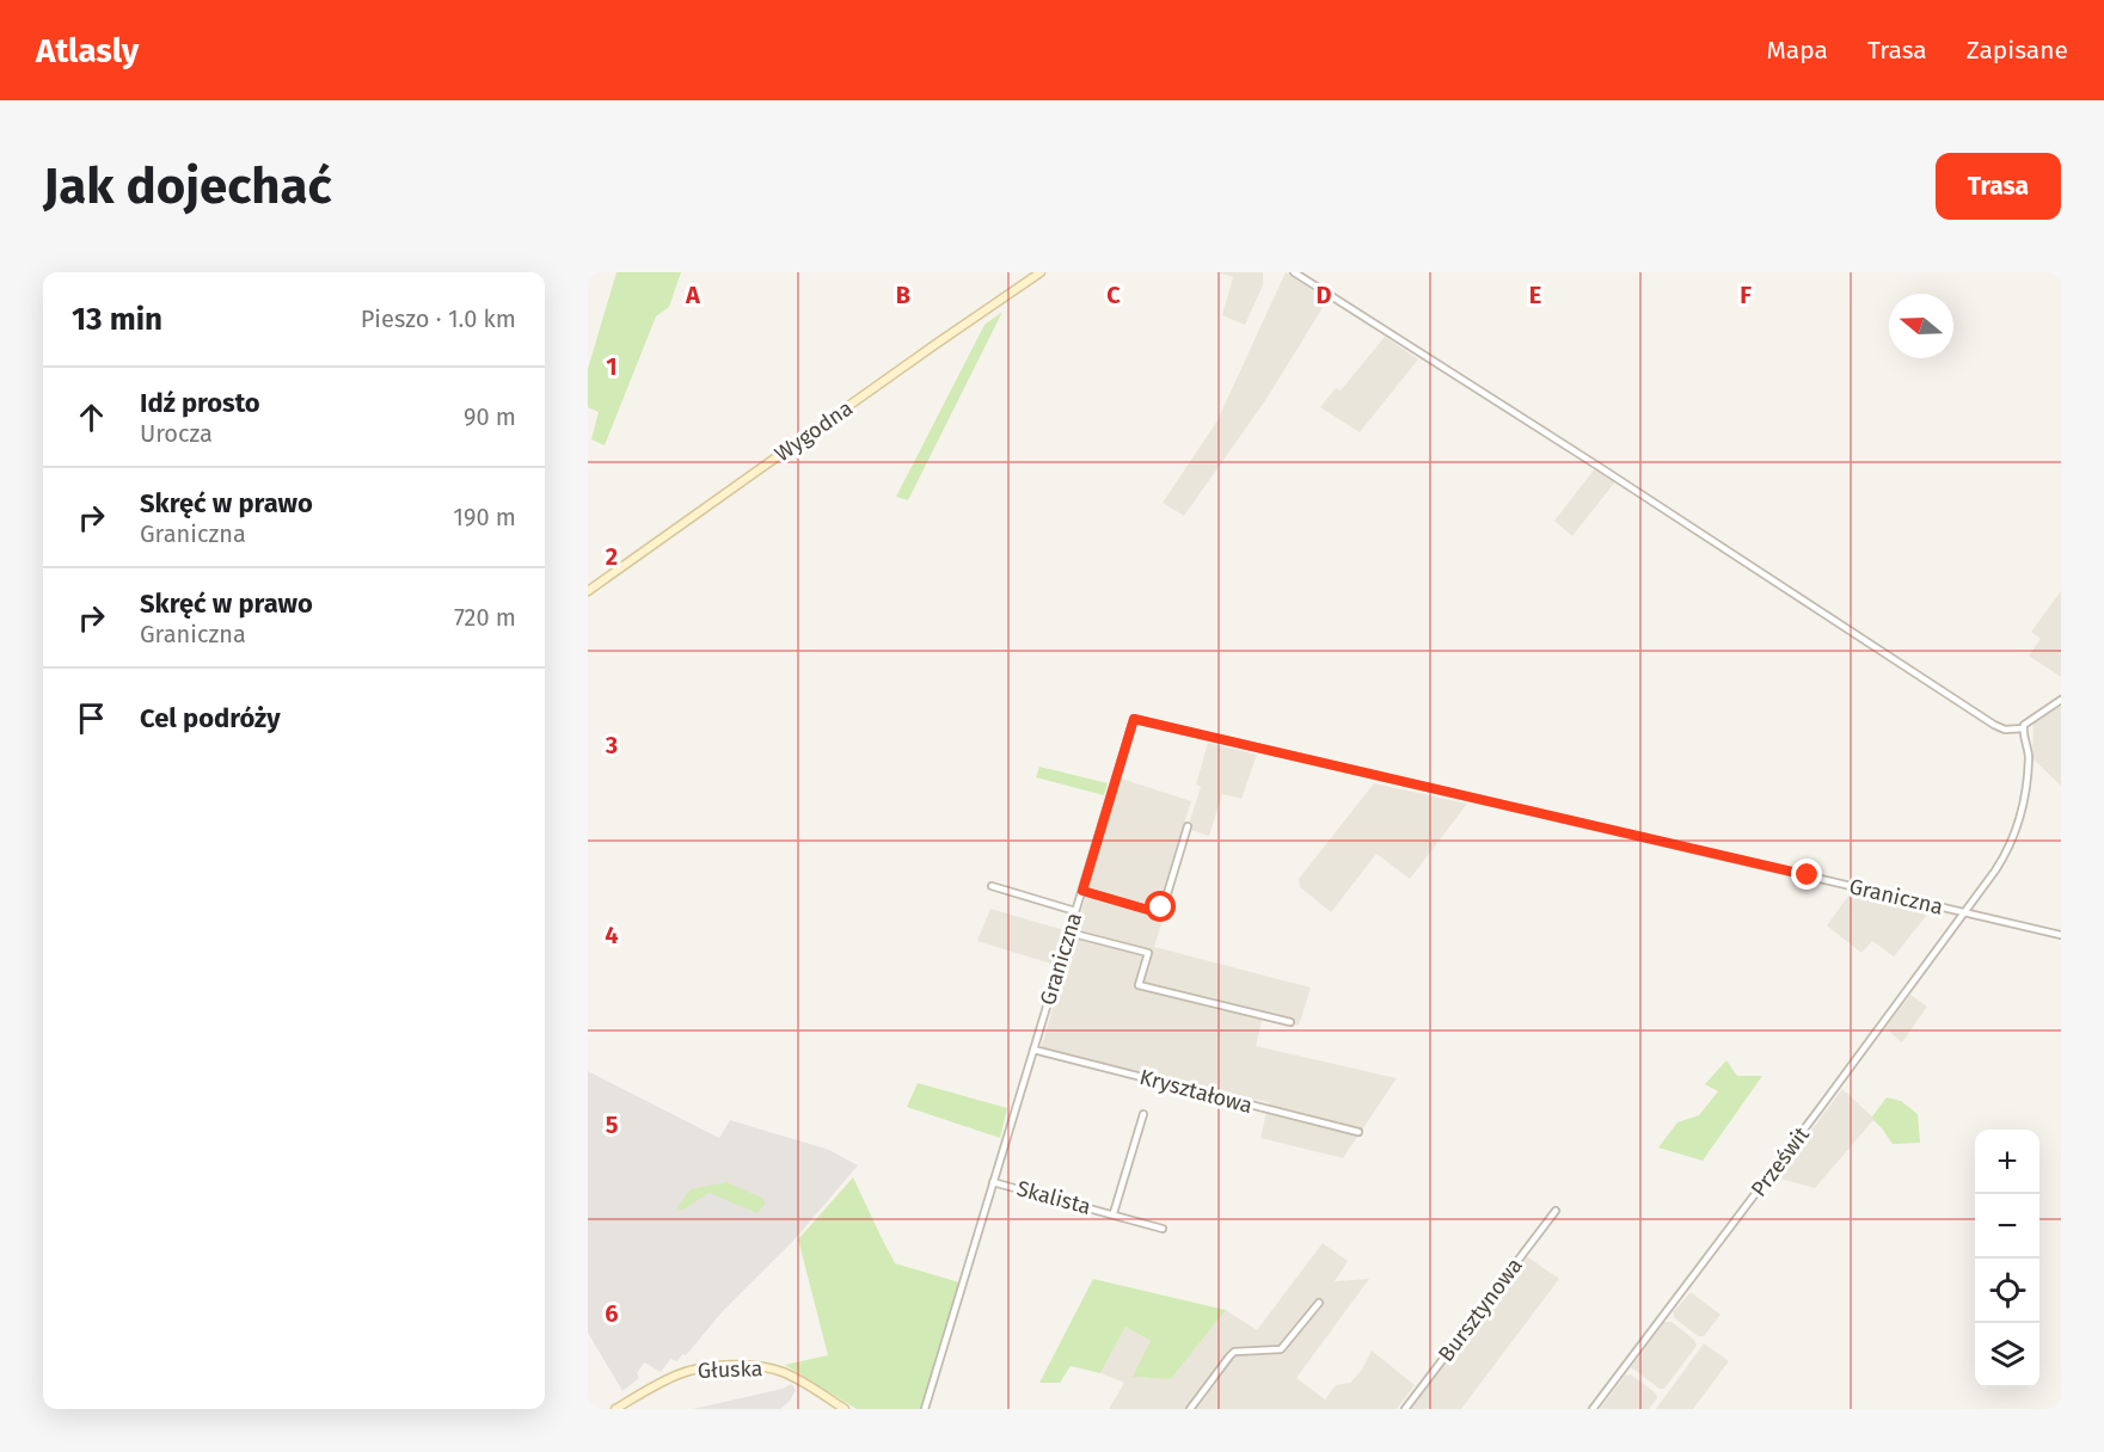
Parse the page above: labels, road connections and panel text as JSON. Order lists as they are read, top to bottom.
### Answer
{
  "streets": {
    "street": [
      "Wygodna",
      "Graniczna",
      "Kryształowa",
      "Prześwit",
      "Skalista",
      "Bursztynowa",
      "Głuska"
    ]
  },
  "crossings": [
    ["Graniczna", "Kryształowa"],
    ["Graniczna", "Prześwit"],
    ["Graniczna", "Skalista"]
  ],
  "north": "left",
  "page": {
    "header": "Atlasly",
    "nav": ["Mapa", "Trasa", "Zapisane"],
    "buttons": "Trasa",
    "title": "Jak dojechać",
    "heading": ["13 min", "Pieszo · 1.0 km"],
    "list": [
      ["Idź prosto", "Urocza", "90 m"],
      ["Skręć w prawo", "Graniczna", "190 m"],
      ["Skręć w prawo", "Graniczna", "720 m"],
      "Cel podróży"
    ],
    "map_buttons": ["+", "−"]
  },
  "grid": {
    "columns": [
      "A",
      "B",
      "C",
      "D",
      "E",
      "F"
    ],
    "rows": [
      "1",
      "2",
      "3",
      "4",
      "5",
      "6"
    ]
  }
}
